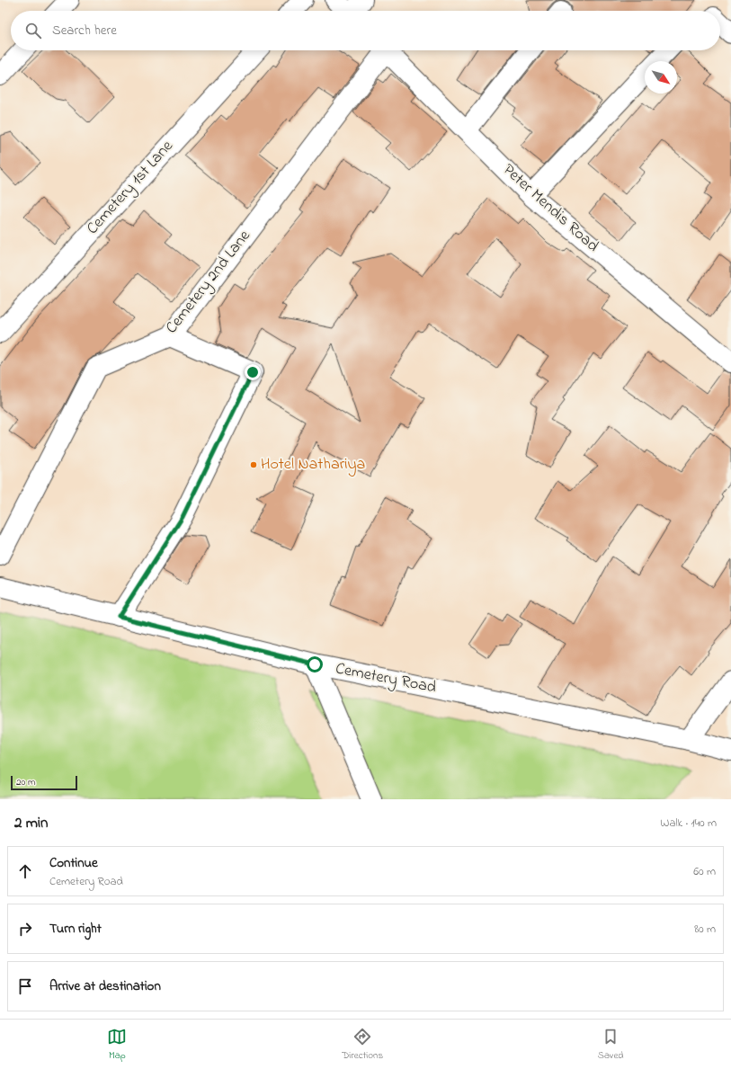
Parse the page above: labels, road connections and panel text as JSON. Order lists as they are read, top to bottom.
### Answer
{
  "streets": {
    "street": [
      "Cemetery 1st Lane",
      "Peter Mendis Road",
      "Cemetery 2nd Lane",
      "Cemetery Road"
    ]
  },
  "places": ["Hotel Nathariya"],
  "scale_bar": "20 m",
  "north": "bottom right",
  "page": {
    "search": "Search here",
    "scale": "20 m",
    "heading": ["2 min", "Walk · 140 m"],
    "list": [
      ["Continue", "Cemetery Road", "60 m"],
      ["Turn right", "80 m"],
      "Arrive at destination"
    ],
    "nav": ["Map", "Directions", "Saved"]
  }
}
